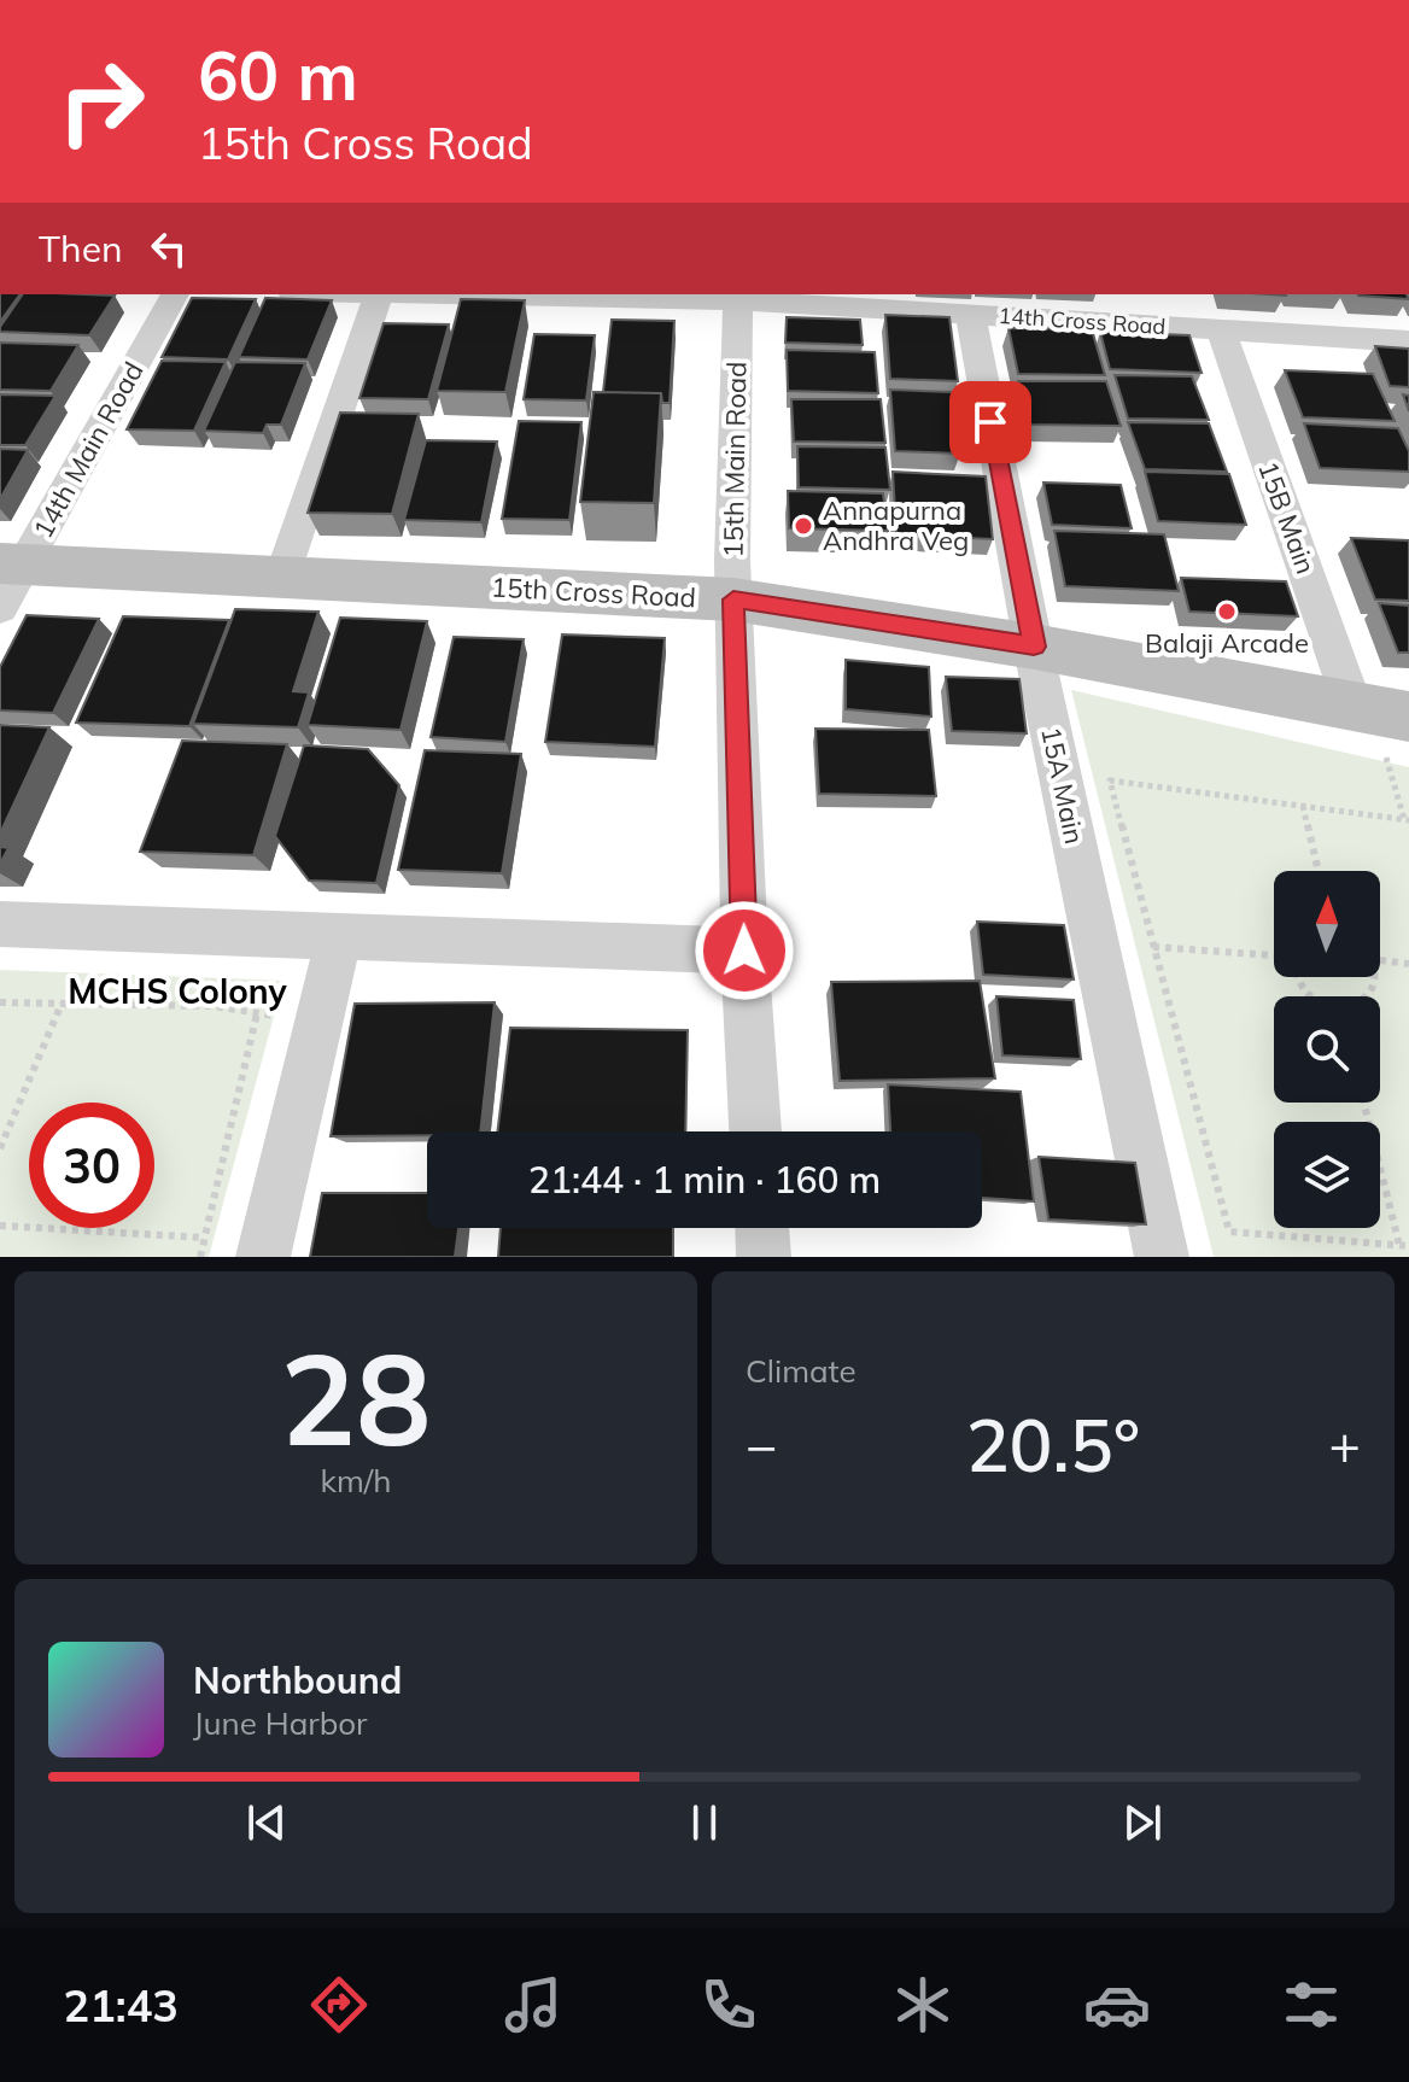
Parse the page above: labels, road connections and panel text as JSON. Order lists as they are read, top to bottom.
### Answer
{
  "streets": {
    "street": [
      "14th Cross Road",
      "14th Main Road",
      "15th Main Road",
      "15B Main",
      "15th Cross Road",
      "15A Main"
    ]
  },
  "crossings": [
    ["14th Cross Road", "15th Main Road"],
    ["14th Cross Road", "15B Main"],
    ["14th Cross Road", "15A Main"],
    ["14th Main Road", "15th Cross Road"],
    ["15th Main Road", "15th Cross Road"],
    ["15B Main", "15th Cross Road"],
    ["15th Cross Road", "15A Main"]
  ],
  "districts": ["MCHS Colony"],
  "places": ["Annapurna Andhra Veg", "Balaji Arcade"],
  "north": "top",
  "page": {
    "turn": ["60 m", "15th Cross Road"],
    "then": "Then",
    "limit": "30",
    "trip": "21:44 · 1 min · 160 m",
    "tile": [
      ["28", "km/h"],
      "Climate"
    ],
    "heat": ["−", "20.5°", "+"],
    "song": ["Northbound", "June Harbor"],
    "tabs": "21:43"
  }
}
